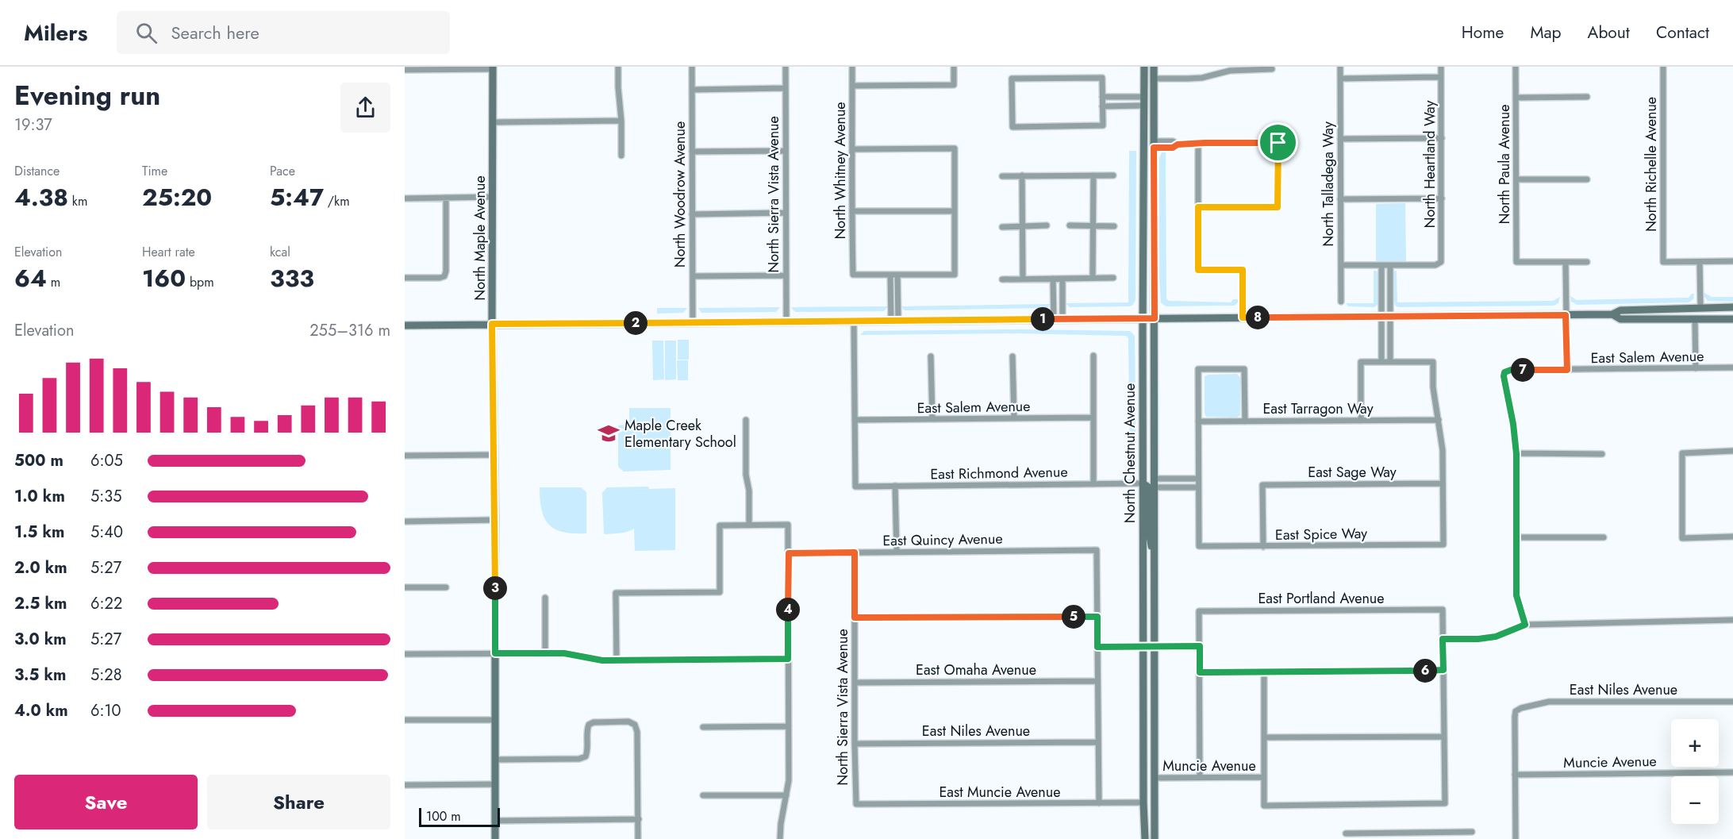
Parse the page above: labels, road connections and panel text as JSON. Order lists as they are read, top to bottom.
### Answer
{
  "streets": {
    "street": [
      "North Heartland Way",
      "North Paula Avenue",
      "North Richelle Avenue",
      "North Whitney Avenue",
      "North Talladega Way",
      "North Woodrow Avenue",
      "North Sierra Vista Avenue",
      "North Maple Avenue",
      "East Salem Avenue",
      "East Tarragon Way",
      "North Chestnut Avenue",
      "East Sage Way",
      "East Richmond Avenue",
      "East Spice Way",
      "East Quincy Avenue",
      "East Portland Avenue",
      "East Omaha Avenue",
      "East Niles Avenue",
      "Muncie Avenue",
      "East Muncie Avenue"
    ]
  },
  "crossings": [
    ["North Sierra Vista Avenue", "East Quincy Avenue"],
    ["North Sierra Vista Avenue", "East Omaha Avenue"],
    ["North Sierra Vista Avenue", "East Niles Avenue"],
    ["North Sierra Vista Avenue", "East Muncie Avenue"],
    ["East Salem Avenue", "East Richmond Avenue"],
    ["North Chestnut Avenue", "East Richmond Avenue"],
    ["North Chestnut Avenue", "Muncie Avenue"],
    ["North Chestnut Avenue", "East Muncie Avenue"],
    ["East Sage Way", "East Spice Way"],
    ["East Niles Avenue", "Muncie Avenue"]
  ],
  "places": {
    "school or university": ["Maple Creek Elementary School"]
  },
  "scale_bar": "100 m",
  "page": {
    "header": "Milers",
    "search": "Search here",
    "nav": [
      "Home",
      "Map",
      "About",
      "Contact"
    ],
    "heading": ["Evening run", "19:37"],
    "stats": [
      ["Distance", "4.38 km"],
      ["Time", "25:20"],
      ["Pace", "5:47 /km"],
      ["Elevation", "64 m"],
      ["Heart rate", "160 bpm"],
      ["kcal", "333"]
    ],
    "pins": [
      "8",
      "1",
      "2",
      "7",
      "3",
      "4",
      "5",
      "6"
    ],
    "chart": ["Elevation", "255–316 m"],
    "list": [
      {
        "name": "500 m",
        "note": "6:05"
      },
      {
        "name": "1.0 km",
        "note": "5:35"
      },
      {
        "name": "1.5 km",
        "note": "5:40"
      },
      {
        "name": "2.0 km",
        "note": "5:27"
      },
      {
        "name": "2.5 km",
        "note": "6:22"
      },
      {
        "name": "3.0 km",
        "note": "5:27"
      },
      {
        "name": "3.5 km",
        "note": "5:28"
      },
      {
        "name": "4.0 km",
        "note": "6:10"
      }
    ],
    "map_buttons": ["+", "−"],
    "buttons": ["Save", "Share"],
    "scale": "100 m"
  }
}
